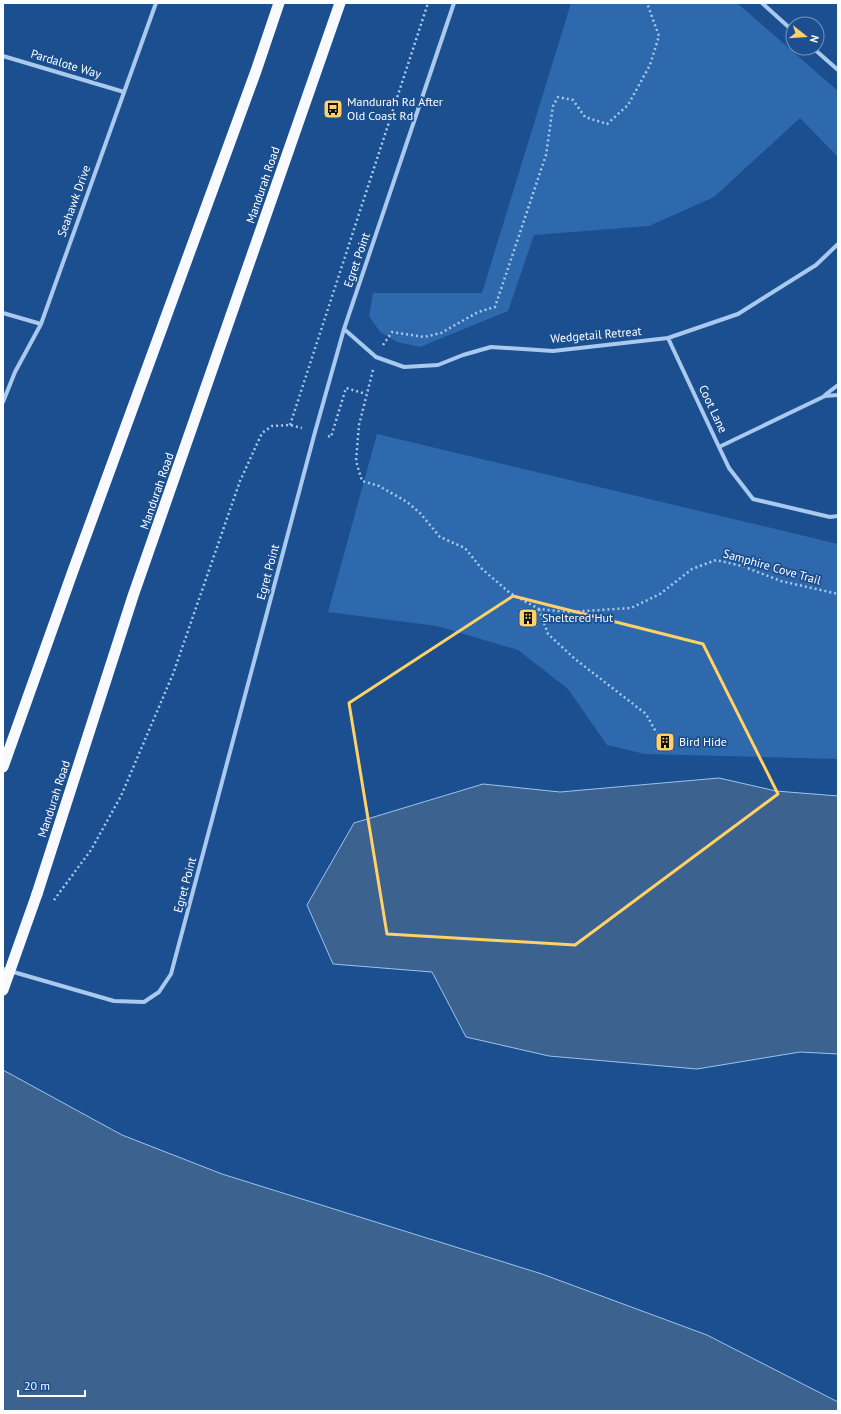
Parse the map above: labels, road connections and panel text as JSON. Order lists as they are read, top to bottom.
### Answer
{
  "streets": {
    "highway": ["Mandurah Road"],
    "street": [
      "Pardalote Way",
      "Seahawk Drive",
      "Egret Point",
      "Wedgetail Retreat",
      "Coot Lane"
    ],
    "path": ["Samphire Cove Trail"]
  },
  "crossings": [
    ["Pardalote Way", "Seahawk Drive"],
    ["Egret Point", "Wedgetail Retreat"],
    ["Wedgetail Retreat", "Coot Lane"],
    ["Wedgetail Retreat", "Samphire Cove Trail"]
  ],
  "places": {
    "bus stop": ["Mandurah Rd After Old Coast Rd"],
    "building": ["Sheltered Hut", "Bird Hide"]
  },
  "scale_bar": "20 m",
  "north": "right"
}
